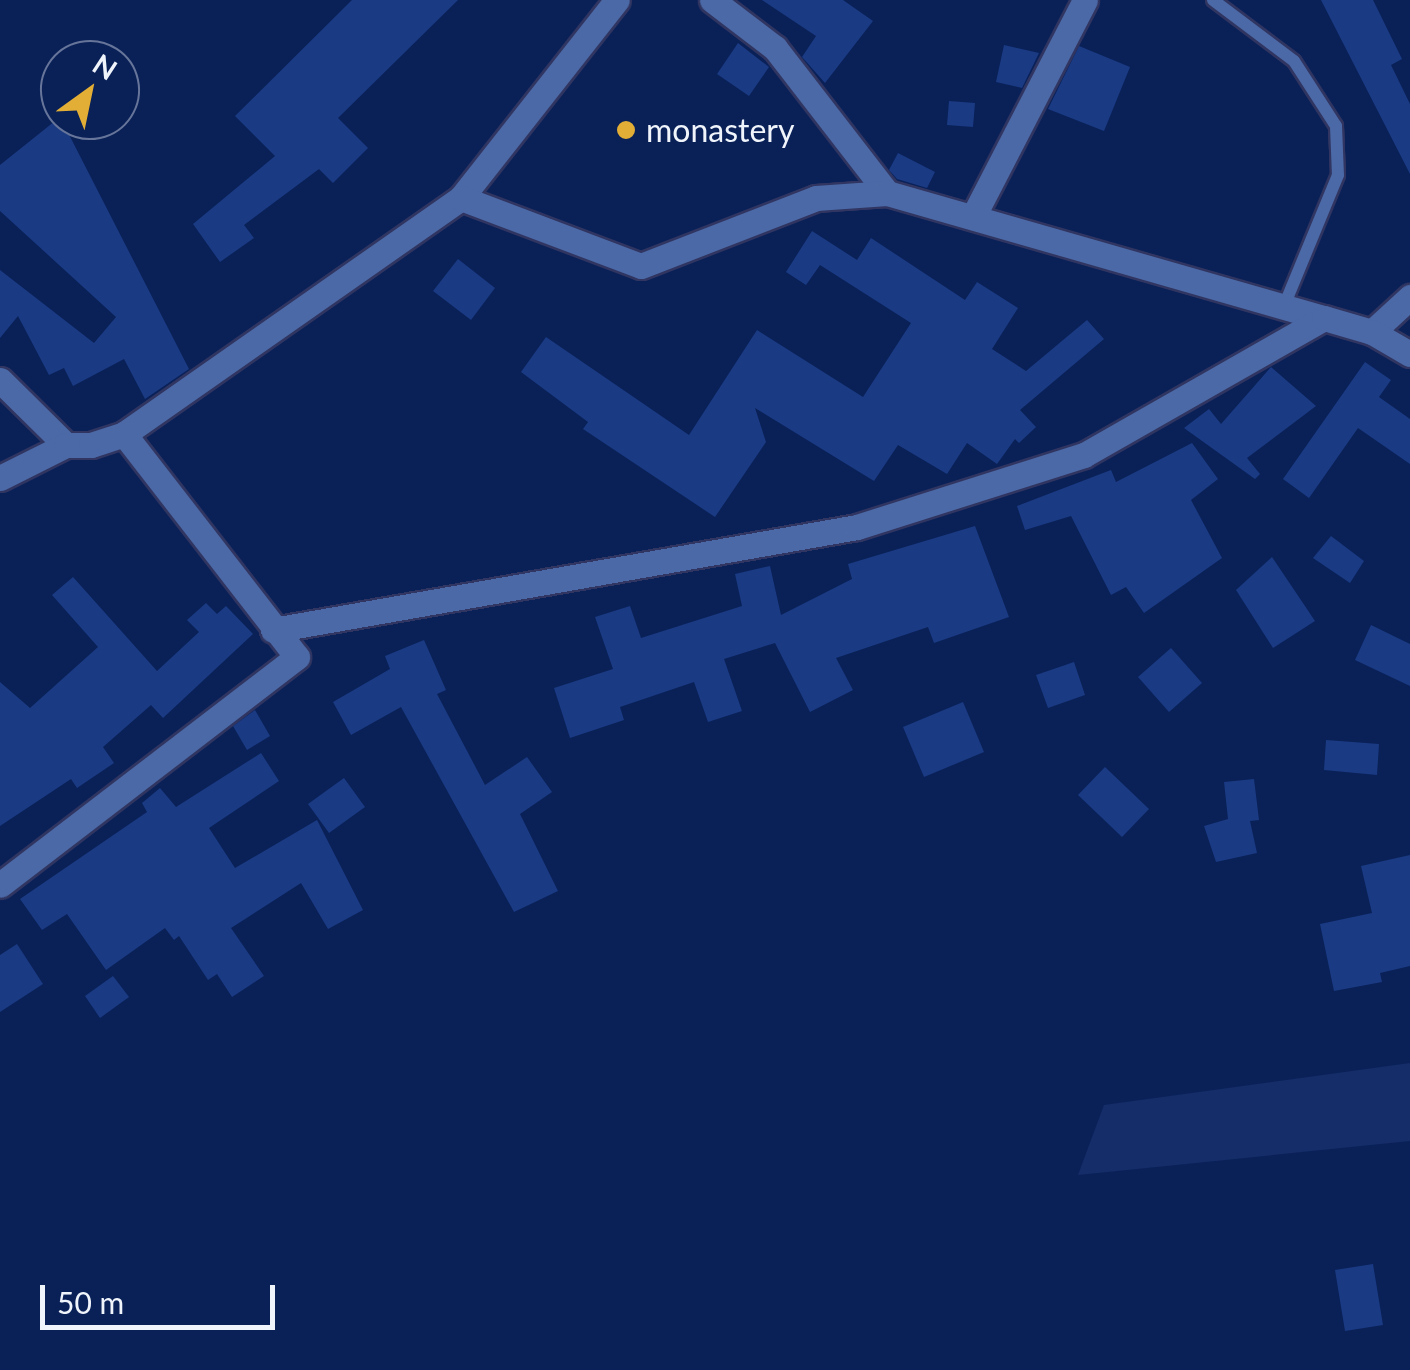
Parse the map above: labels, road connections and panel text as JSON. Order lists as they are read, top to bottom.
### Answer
{
  "places": ["monastery"],
  "scale_bar": "50 m",
  "north": "top right"
}
